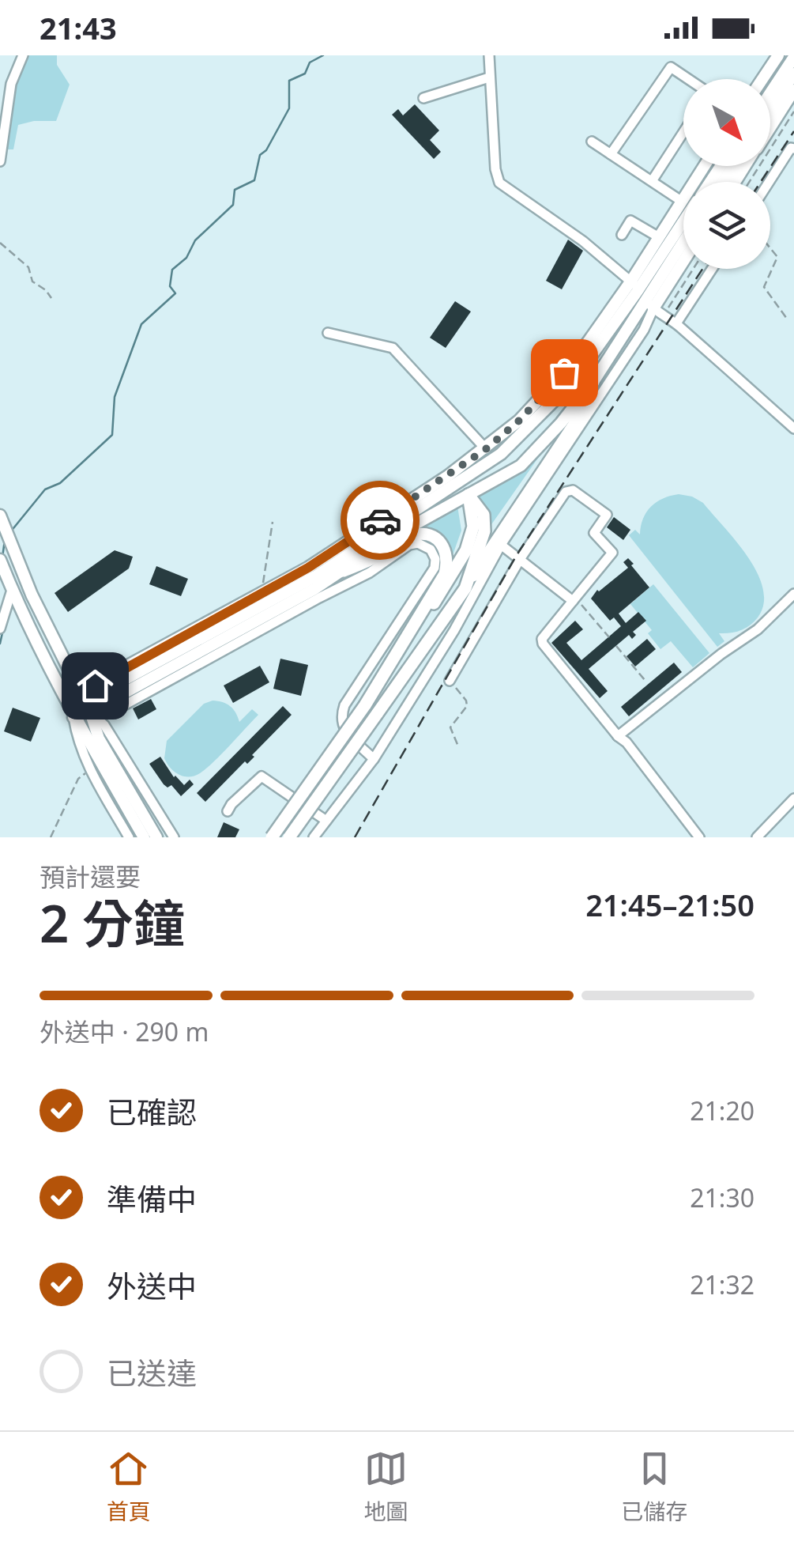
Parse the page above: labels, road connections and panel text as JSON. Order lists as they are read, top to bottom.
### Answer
{
  "north": "bottom right",
  "page": {
    "status": "21:43",
    "heading": ["2 分鐘", "預計還要", "21:45–21:50"],
    "bar": "外送中 · 290 m",
    "list": [
      ["已確認", "21:20"],
      ["準備中", "21:30"],
      ["外送中", "21:32"],
      "已送達"
    ],
    "tabs": ["首頁", "地圖", "已儲存"]
  }
}
